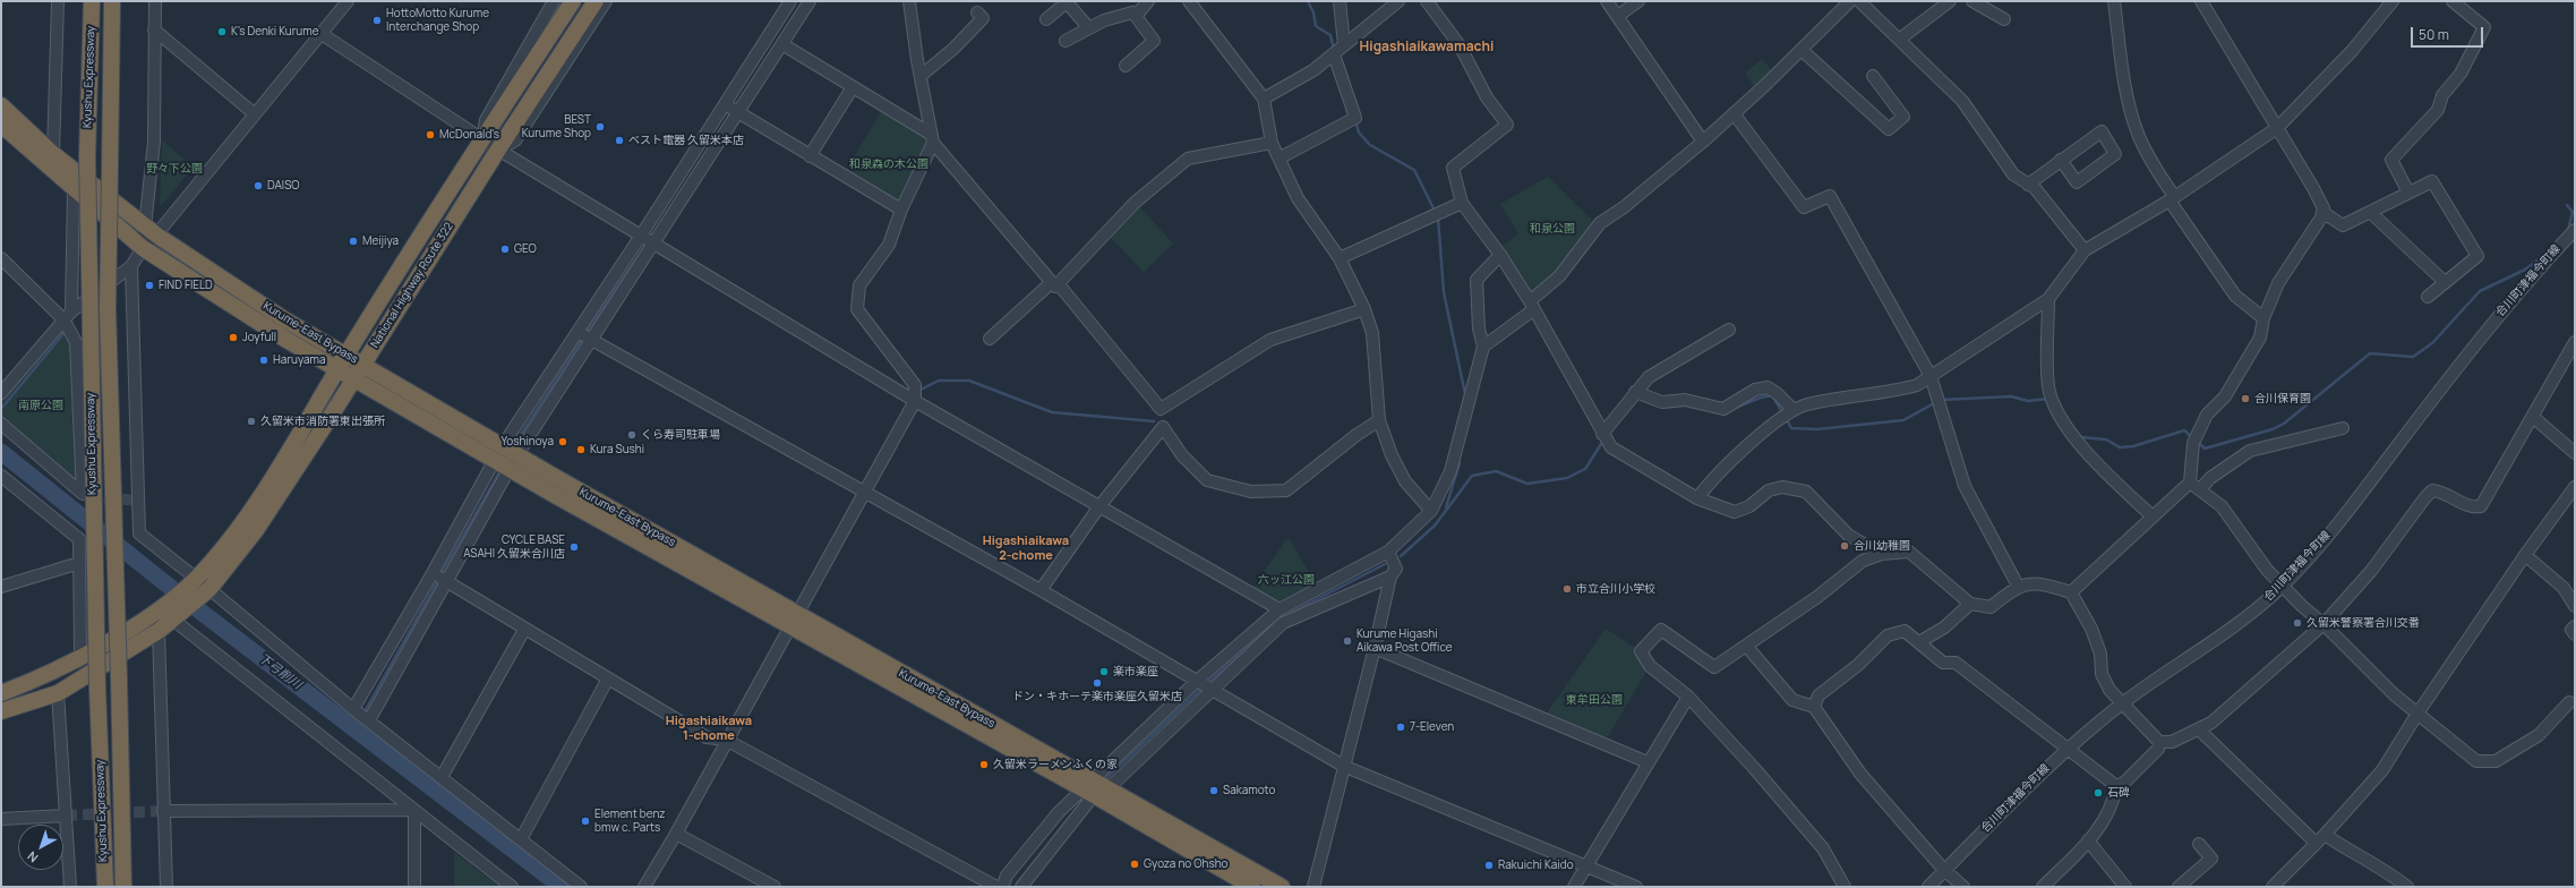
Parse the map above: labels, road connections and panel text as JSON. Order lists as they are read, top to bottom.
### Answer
{
  "streets": {
    "highway": ["Kyushu Expressway", "National Highway Route 322", "Kurume-East Bypass"],
    "street": ["合川町津福今町線"]
  },
  "crossings": [
    ["National Highway Route 322", "Kurume-East Bypass"]
  ],
  "districts": ["Higashiaikawamachi", "Higashiaikawa 2-chome", "Higashiaikawa 1-chome"],
  "water": ["下弓削川"],
  "parks": [
    "和泉森の木公園",
    "野々下公園",
    "和泉公園",
    "南原公園",
    "六ッ江公園",
    "東牟田公園"
  ],
  "places": [
    "HottoMotto Kurume Interchange Shop",
    "K's Denki Kurume",
    "BEST Kurume Shop",
    "McDonald's",
    "ベスト電器 久留米本店",
    "DAISO",
    "Meijiya",
    "GEO",
    "FIND FIELD",
    "Joyfull",
    "Haruyama",
    "合川保育園",
    "久留米市消防署東出張所",
    "くら寿司駐車場",
    "Yoshinoya",
    "Kura Sushi",
    "合川幼稚園",
    "CYCLE BASE ASAHI 久留米合川店",
    "市立合川小学校",
    "久留米警察署合川交番",
    "Kurume Higashi Aikawa Post Office",
    "楽市楽座",
    "ドン・キホーテ楽市楽座久留米店",
    "7-Eleven",
    "久留米ラーメンふくの家",
    "Sakamoto",
    "石碑",
    "Element benz bmw c. Parts",
    "Gyoza no Ohsho",
    "Rakuichi Kaido"
  ],
  "scale_bar": "50 m",
  "north": "bottom left"
}
